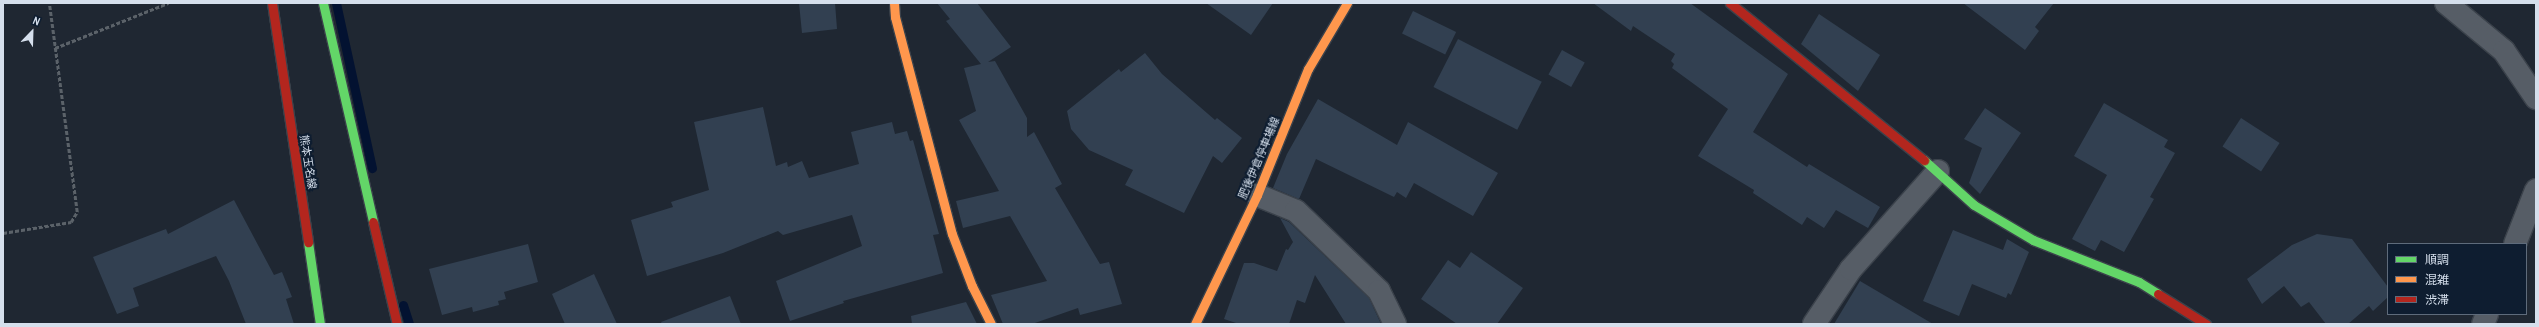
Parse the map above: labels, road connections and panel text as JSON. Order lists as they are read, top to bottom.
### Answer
{
  "streets": {
    "street": ["肥後伊倉停車場線", "熊本玉名線"]
  },
  "legend": ["順調", "混雑", "渋滞"],
  "north": "top right"
}
